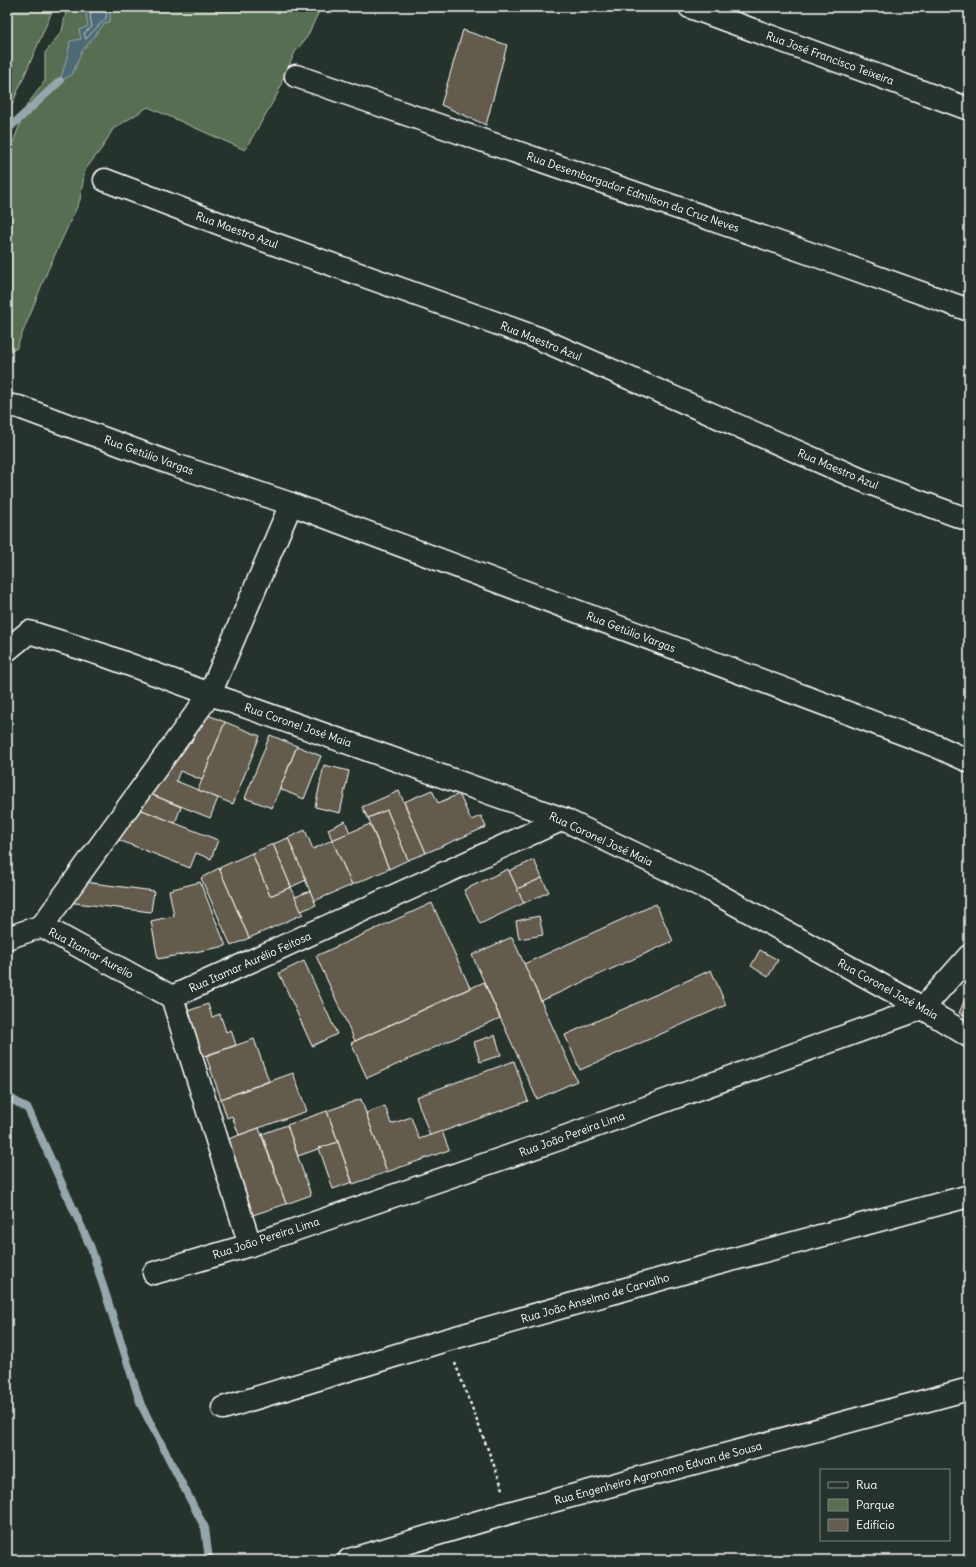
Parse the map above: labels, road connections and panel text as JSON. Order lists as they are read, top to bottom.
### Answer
{
  "streets": {
    "street": [
      "Rua José Francisco Teixeira",
      "Rua Desembargador Edmilson da Cruz Neves",
      "Rua Maestro Azul",
      "Rua Getúlio Vargas",
      "Rua Coronel José Maia",
      "Rua Itamar Aurelio",
      "Rua Itamar Aurélio Feitosa",
      "Rua João Pereira Lima",
      "Rua João Anselmo de Carvalho",
      "Rua Engenheiro Agronomo Edvan de Sousa"
    ]
  },
  "crossings": [
    ["Rua Coronel José Maia", "Rua Itamar Aurélio Feitosa"],
    ["Rua Coronel José Maia", "Rua João Pereira Lima"],
    ["Rua Itamar Aurelio", "Rua Itamar Aurélio Feitosa"]
  ],
  "legend": ["Rua", "Parque", "Edifício"]
}
